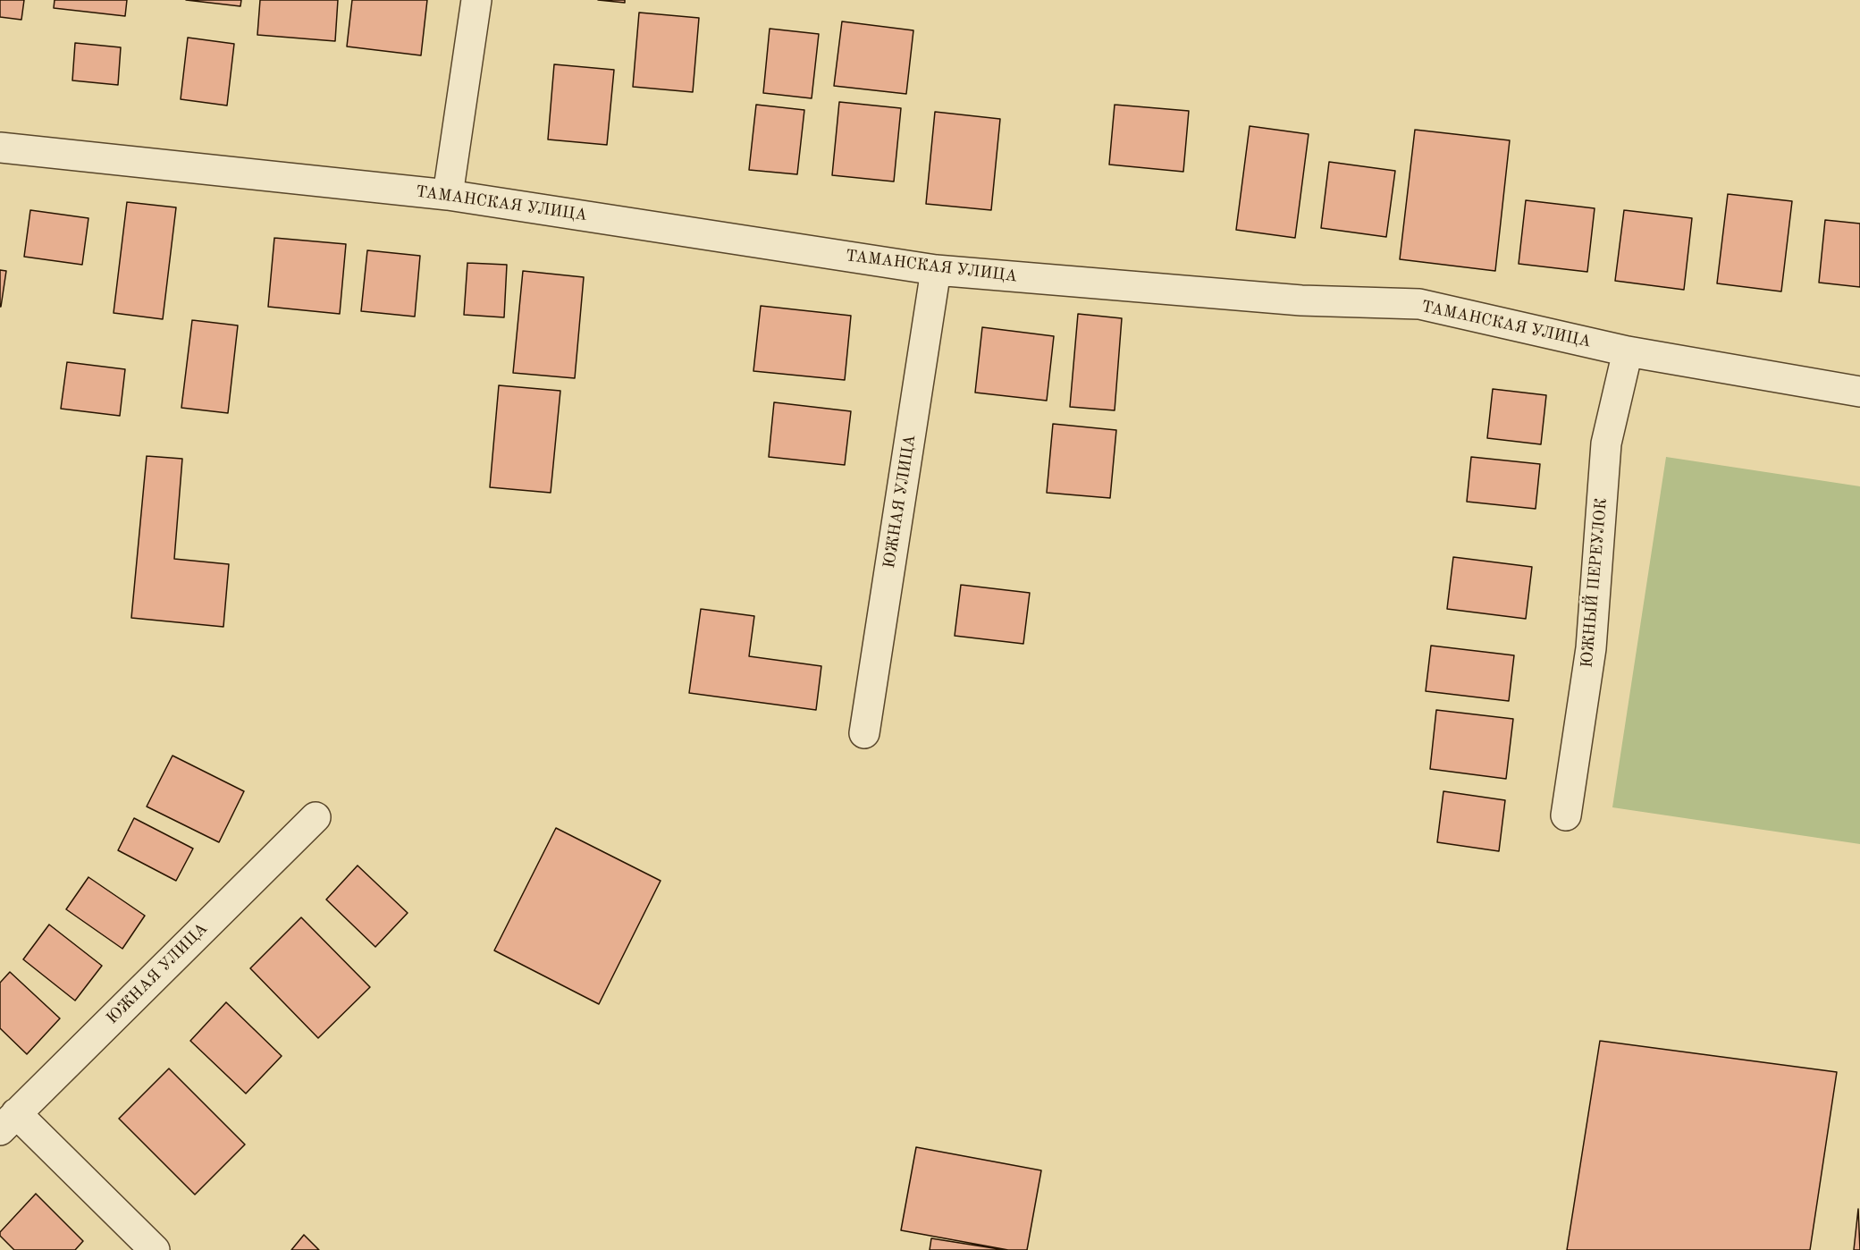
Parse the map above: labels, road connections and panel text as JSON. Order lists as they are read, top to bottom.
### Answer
{
  "streets": {
    "street": ["ТАМАНСКАЯ УЛИЦА", "ЮЖНАЯ УЛИЦА", "ЮЖНЫЙ ПЕРЕУЛОК"]
  },
  "crossings": [
    ["ТАМАНСКАЯ УЛИЦА", "ЮЖНАЯ УЛИЦА"],
    ["ТАМАНСКАЯ УЛИЦА", "ЮЖНЫЙ ПЕРЕУЛОК"]
  ]
}
